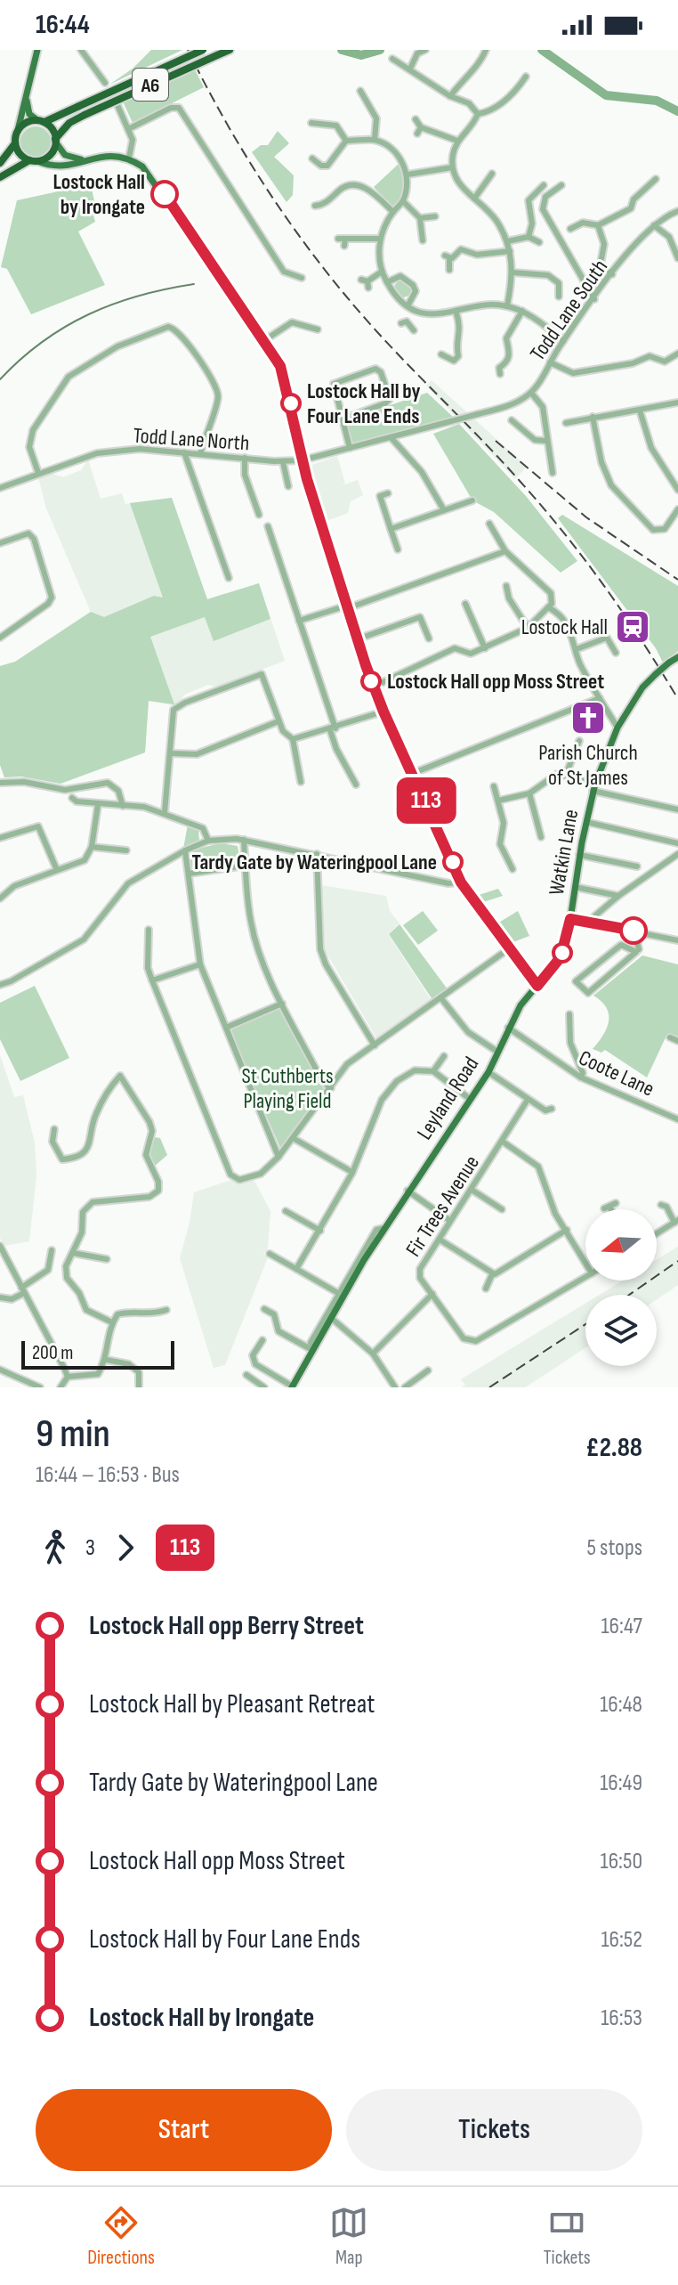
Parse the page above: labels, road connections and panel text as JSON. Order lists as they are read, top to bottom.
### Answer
{
  "streets": {
    "highway": ["A6"],
    "main road": ["Watkin Lane", "Leyland Road"],
    "street": [
      "Todd Lane South",
      "Todd Lane North",
      "Coote Lane",
      "Fir Trees Avenue"
    ]
  },
  "crossings": [
    ["Watkin Lane", "Leyland Road"],
    ["Coote Lane", "Leyland Road"]
  ],
  "parks": ["St Cuthberts Playing Field"],
  "places": {
    "other": [
      "Lostock Hall by Irongate",
      "Lostock Hall by Four Lane Ends",
      "Lostock Hall opp Moss Street",
      "Tardy Gate by Wateringpool Lane"
    ],
    "station": ["Lostock Hall"],
    "church": ["Parish Church of St James"]
  },
  "lines": ["bus line 113"],
  "scale_bar": "200 m",
  "north": "left",
  "page": {
    "status": "16:44",
    "on_map": "113",
    "scale": "200 m",
    "heading": ["9 min", "16:44 – 16:53 · Bus", "£2.88"],
    "legs": ["3", "113", "5 stops"],
    "list": [
      {
        "name": "Lostock Hall opp Berry Street",
        "value": "16:47"
      },
      {
        "name": "Lostock Hall by Pleasant Retreat",
        "value": "16:48"
      },
      {
        "name": "Tardy Gate by Wateringpool Lane",
        "value": "16:49"
      },
      {
        "name": "Lostock Hall opp Moss Street",
        "value": "16:50"
      },
      {
        "name": "Lostock Hall by Four Lane Ends",
        "value": "16:52"
      },
      {
        "name": "Lostock Hall by Irongate",
        "value": "16:53"
      }
    ],
    "buttons": ["Start", "Tickets"],
    "tabs": ["Directions", "Map", "Tickets"]
  }
}
